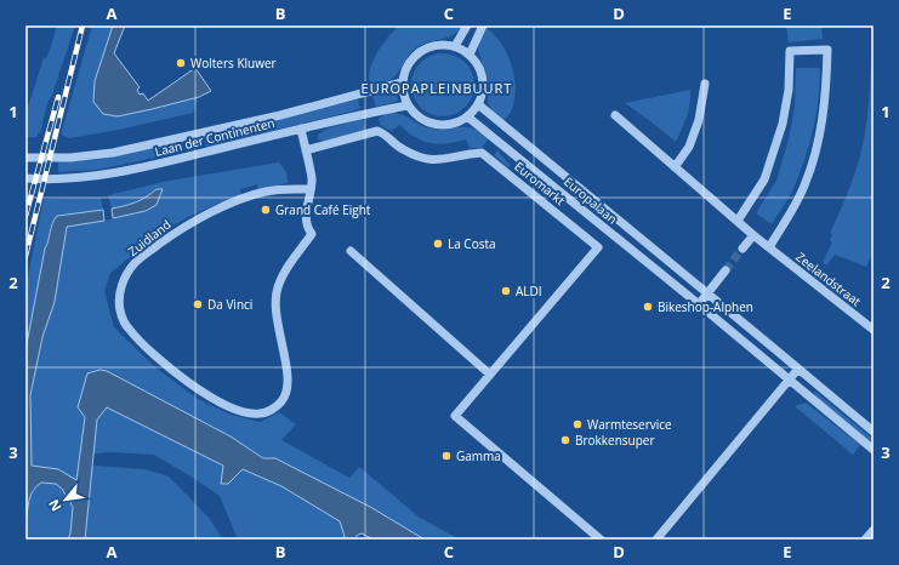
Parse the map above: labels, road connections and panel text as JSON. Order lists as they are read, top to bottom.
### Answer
{
  "streets": {
    "street": [
      "Laan der Continenten",
      "Euromarkt",
      "Europalaan",
      "Zuidland",
      "Zeelandstraat"
    ]
  },
  "crossings": [
    ["Laan der Continenten", "Europalaan"]
  ],
  "districts": ["EUROPAPLEINBUURT"],
  "places": [
    "Wolters Kluwer",
    "Grand Café Eight",
    "La Costa",
    "ALDI",
    "Da Vinci",
    "Bikeshop-Alphen",
    "Warmteservice",
    "Brokkensuper",
    "Gamma"
  ],
  "north": "bottom left",
  "grid": {
    "columns": [
      "A",
      "B",
      "C",
      "D",
      "E"
    ],
    "rows": ["1", "2", "3"]
  }
}
